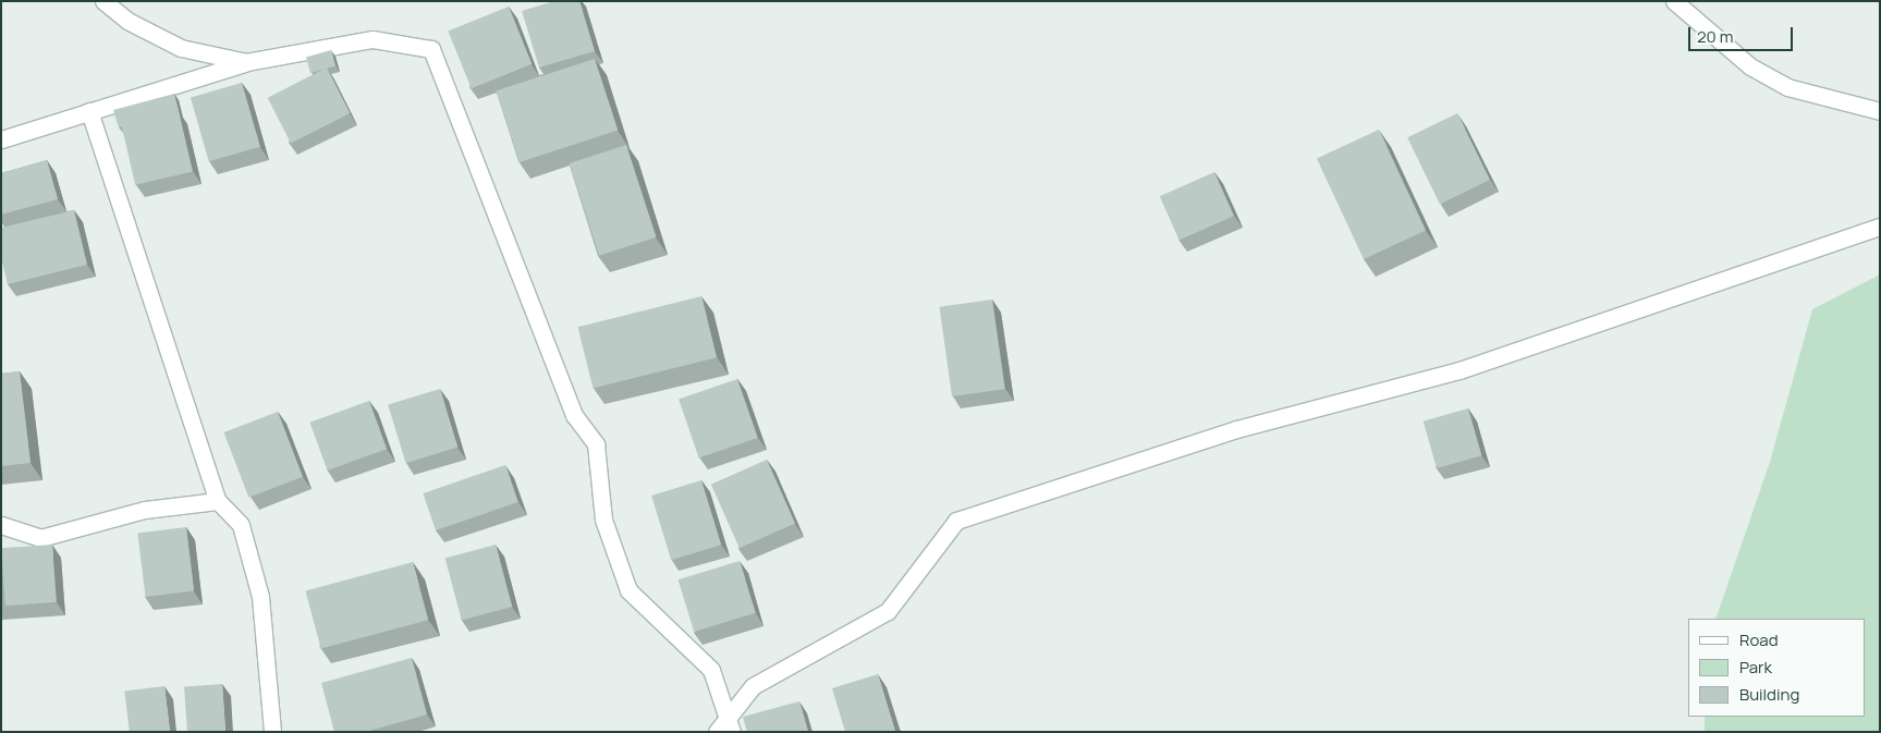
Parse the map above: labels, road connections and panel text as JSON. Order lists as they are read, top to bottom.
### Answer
{
  "legend": ["Road", "Park", "Building"],
  "scale_bar": "20 m"
}
